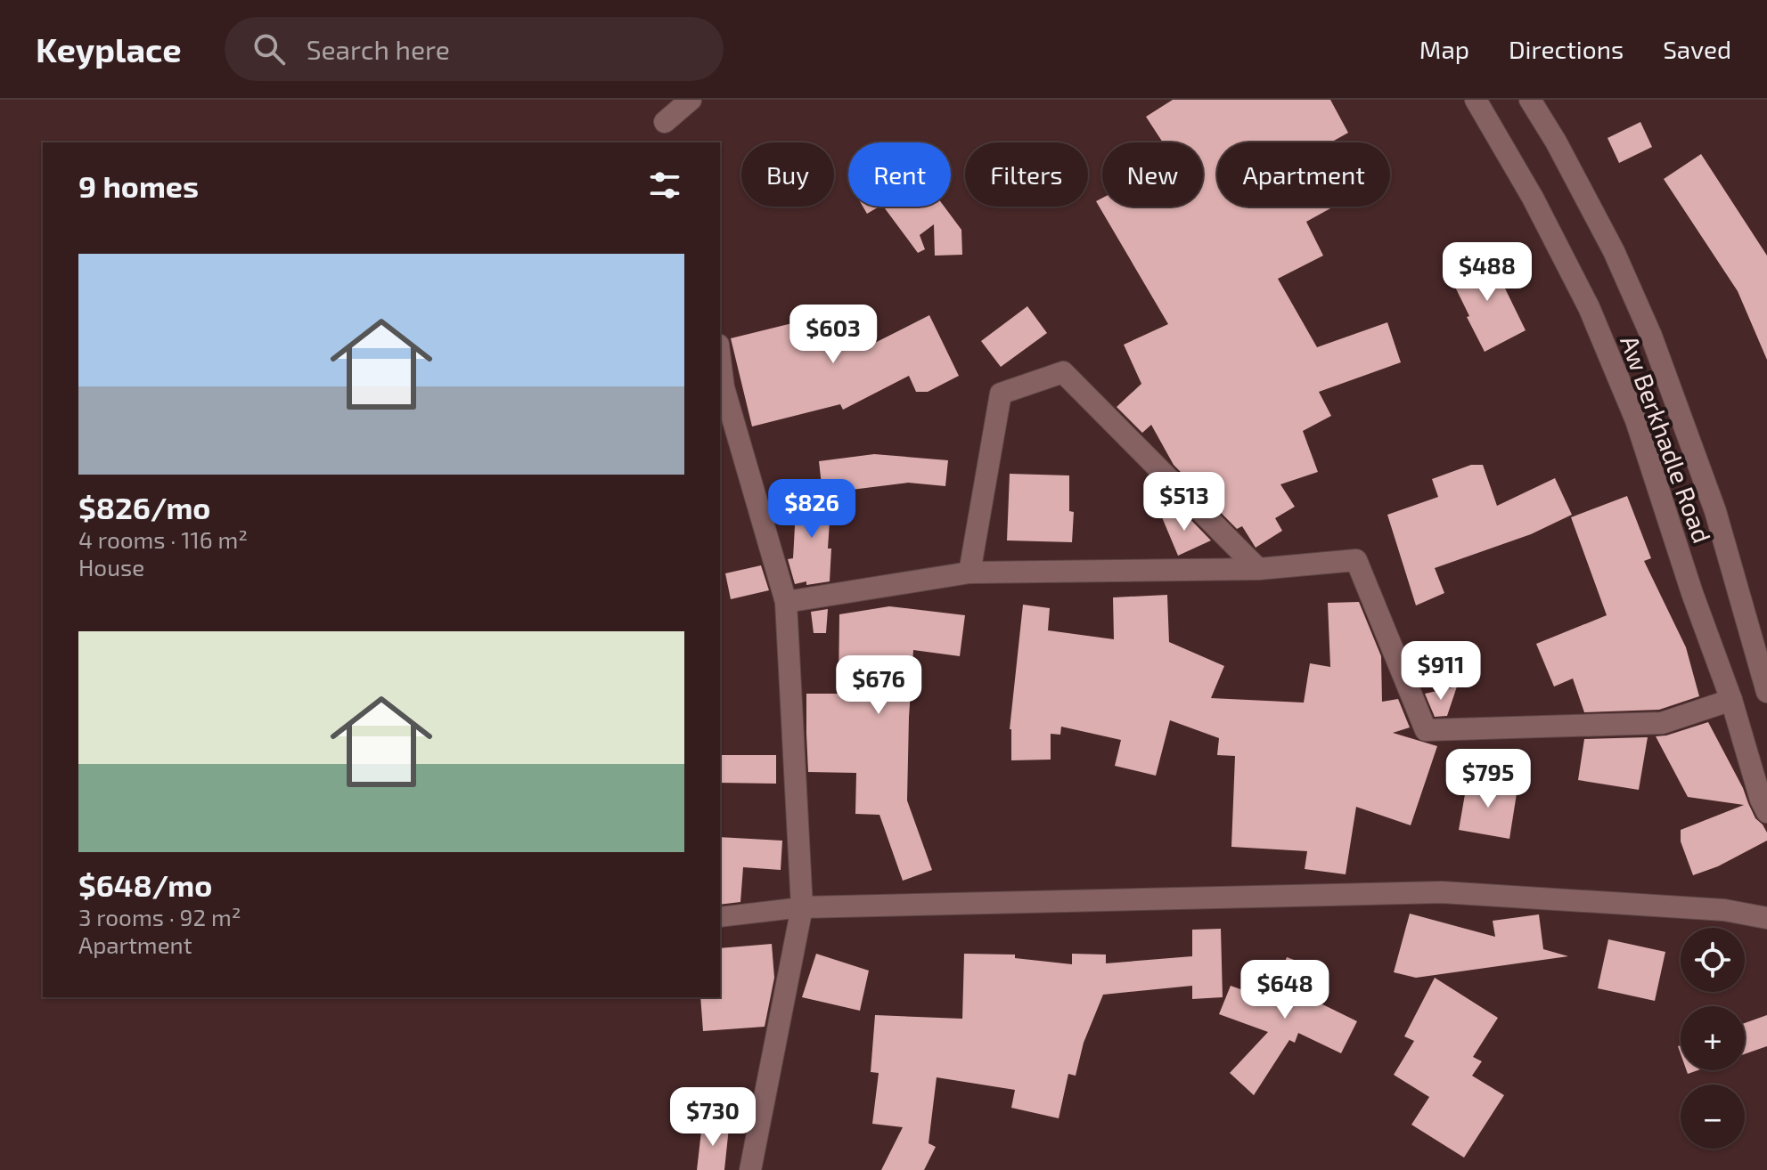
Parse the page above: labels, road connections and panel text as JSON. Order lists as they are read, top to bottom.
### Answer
{
  "streets": {
    "street": ["Aw Berkhadle Road"]
  },
  "page": {
    "header": "Keyplace",
    "search": "Search here",
    "nav": ["Map", "Directions", "Saved"],
    "chip": [
      "Buy",
      "Rent",
      "Filters",
      "New",
      "Apartment"
    ],
    "heading": "9 homes",
    "list": [
      {
        "name": "$826/mo",
        "note": "4 rooms · 116 m² · House"
      },
      {
        "name": "$648/mo",
        "note": "3 rooms · 92 m² · Apartment"
      }
    ],
    "price": [
      "$488",
      "$603",
      "$513",
      "$826",
      "$911",
      "$676",
      "$795",
      "$648",
      "$730"
    ],
    "map_buttons": ["+", "−"]
  }
}
